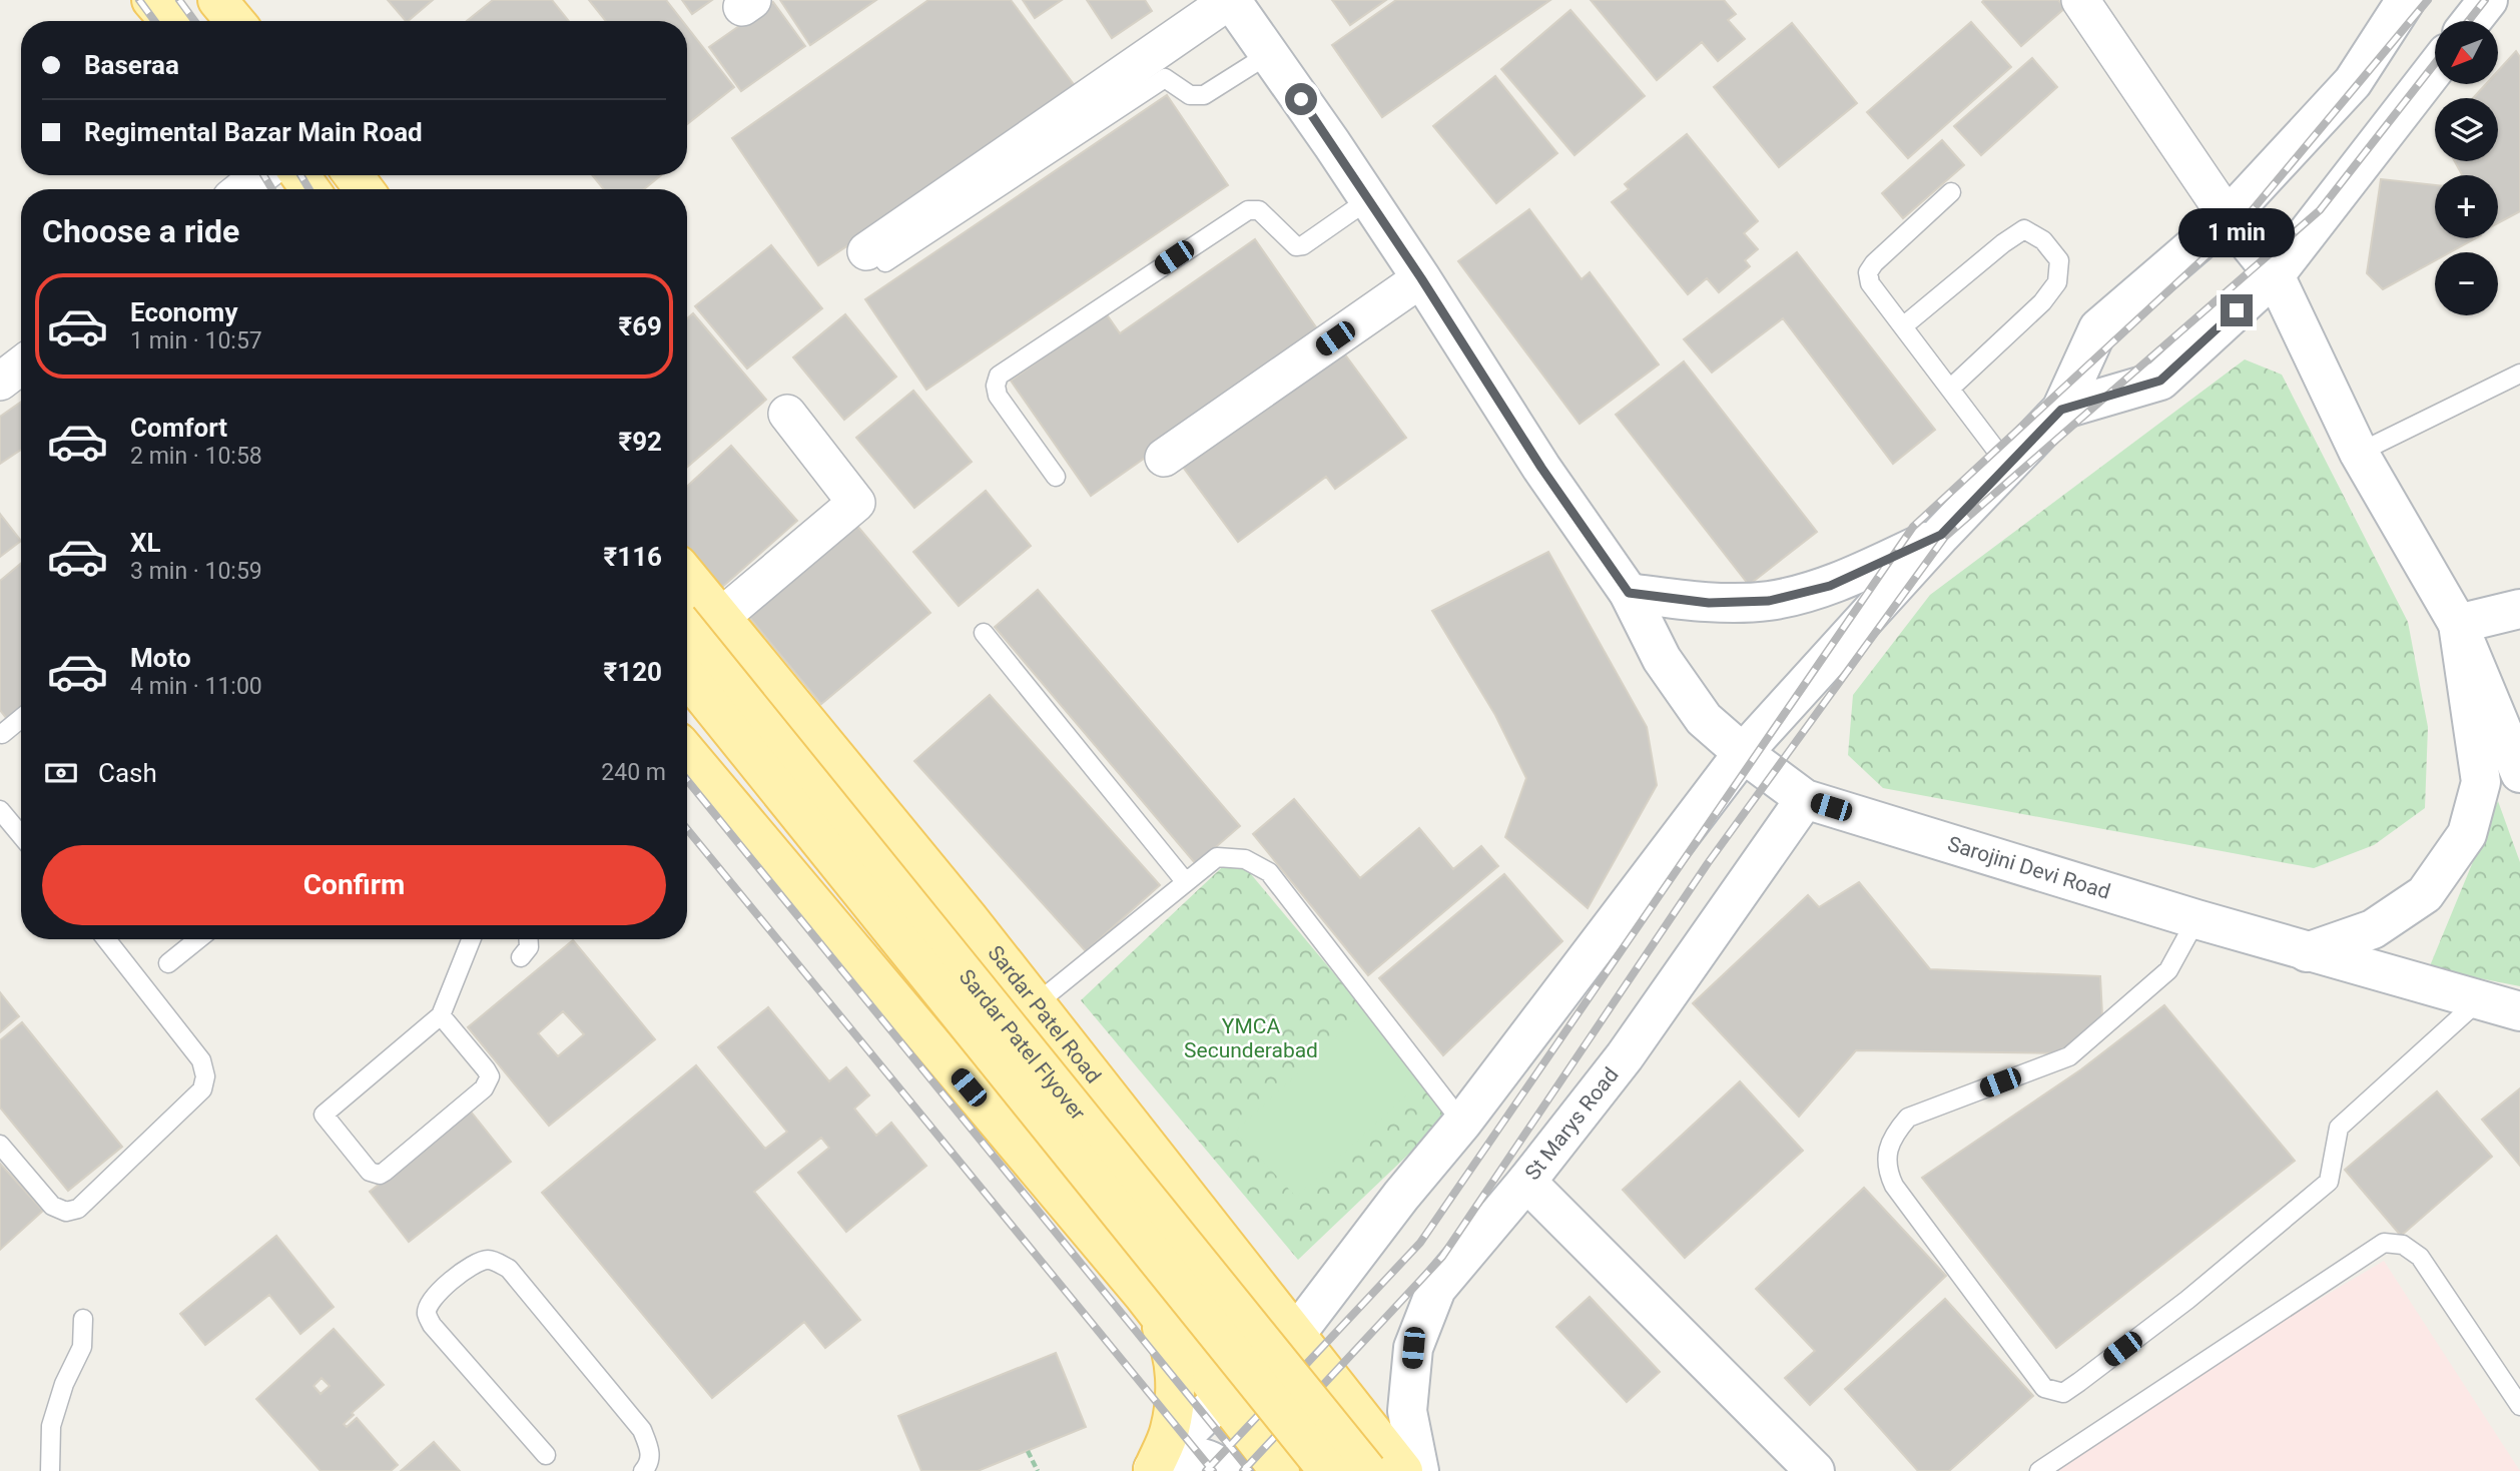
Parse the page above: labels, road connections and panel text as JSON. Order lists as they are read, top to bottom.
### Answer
{
  "streets": {
    "main road": [
      "Sarojini Devi Road",
      "Sardar Patel Road",
      "Sardar Patel Flyover",
      "St Marys Road"
    ]
  },
  "crossings": [
    ["Sarojini Devi Road", "St Marys Road"]
  ],
  "parks": ["YMCA Secunderabad"],
  "north": "bottom left",
  "page": {
    "map_buttons": ["+", "−"],
    "banner": ["Baseraa", "Regimental Bazar Main Road"],
    "heading": "Choose a ride",
    "bubble": "1 min",
    "list": [
      {
        "name": "Economy",
        "note": "1 min · 10:57",
        "value": "₹69"
      },
      {
        "name": "Comfort",
        "note": "2 min · 10:58",
        "value": "₹92"
      },
      {
        "name": "XL",
        "note": "3 min · 10:59",
        "value": "₹116"
      },
      {
        "name": "Moto",
        "note": "4 min · 11:00",
        "value": "₹120"
      }
    ],
    "pay": ["Cash", "240 m"],
    "buttons": "Confirm"
  }
}
